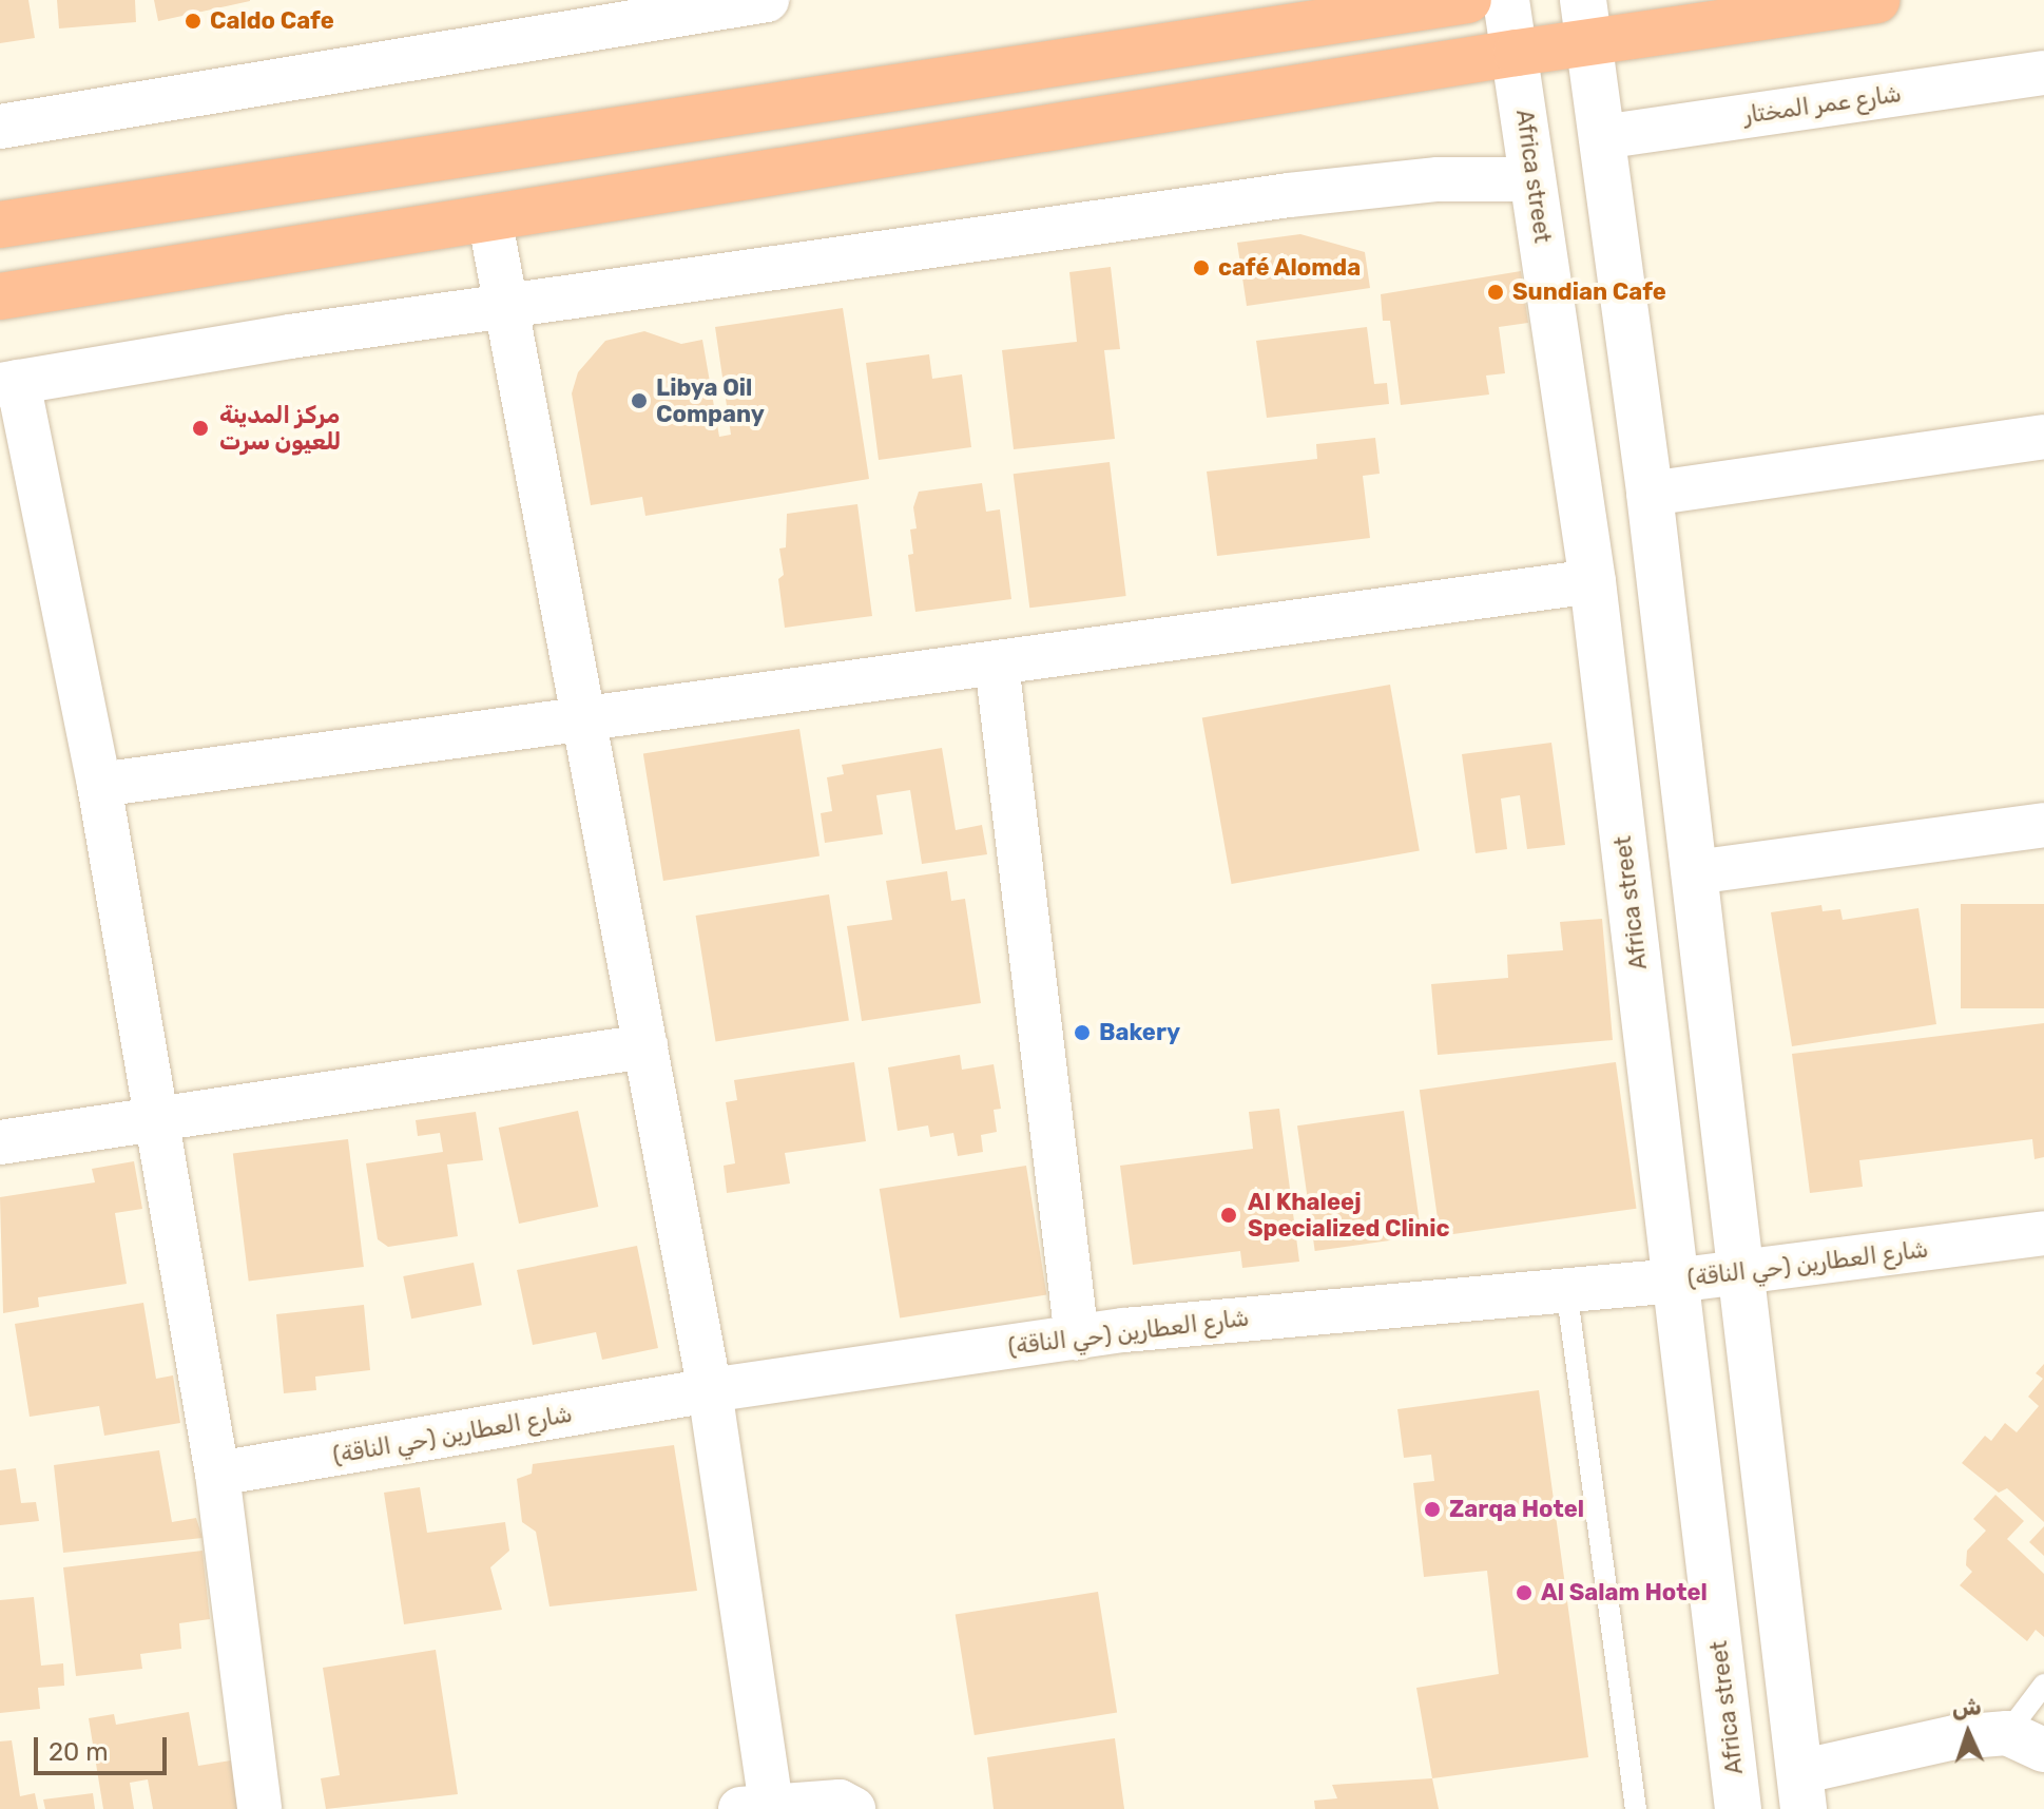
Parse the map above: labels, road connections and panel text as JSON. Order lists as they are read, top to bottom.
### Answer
{
  "streets": {
    "street": ["شارع عمر المختار", "Africa street", "شارع العطارين (حي الناقة)"]
  },
  "crossings": [
    ["Africa street", "شارع العطارين (حي الناقة)"]
  ],
  "places": [
    "Caldo Cafe",
    "café Alomda",
    "Sundian Cafe",
    "Libya Oil Company",
    "مركز المدينة للعيون سرت",
    "Bakery",
    "Al Khaleej Specialized Clinic",
    "Zarqa Hotel",
    "Al Salam Hotel"
  ],
  "scale_bar": "20 m",
  "north": "top"
}
